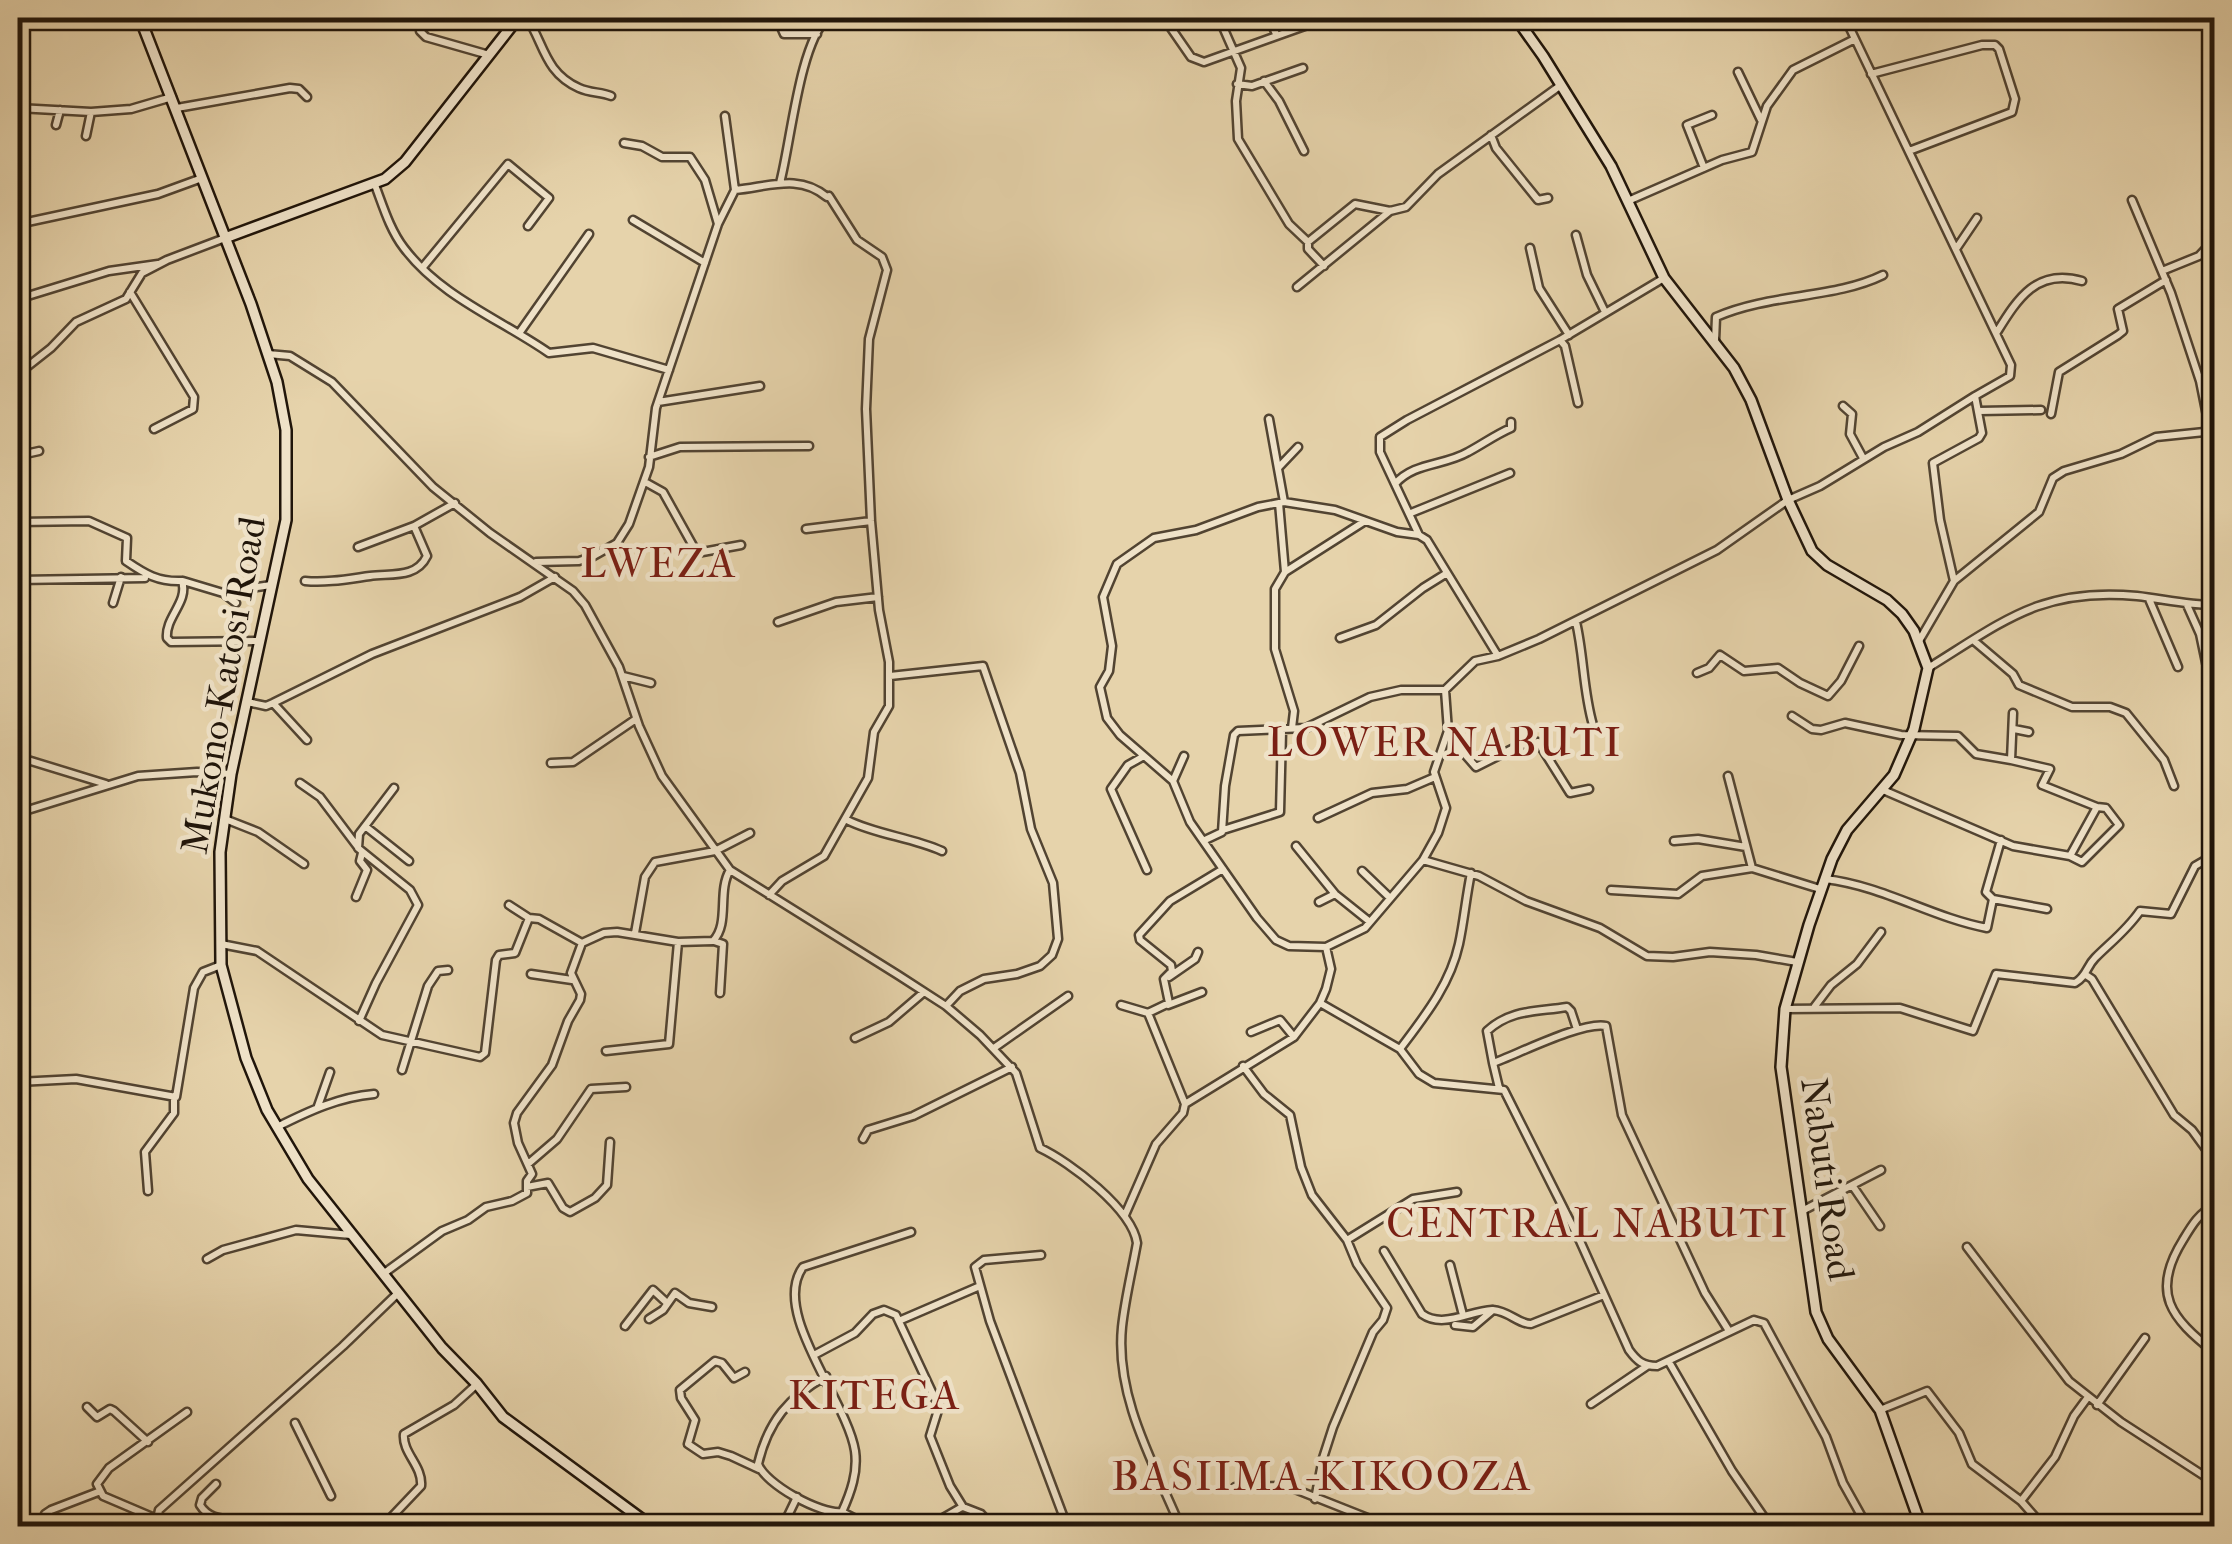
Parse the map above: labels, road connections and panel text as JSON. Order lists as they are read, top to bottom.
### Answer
{
  "streets": {
    "street": ["Mukono-Katosi Road", "Nabuti Road"]
  },
  "districts": [
    "LWEZA",
    "LOWER NABUTI",
    "CENTRAL NABUTI",
    "KITEGA",
    "BASIIMA-KIKOOZA"
  ]
}
